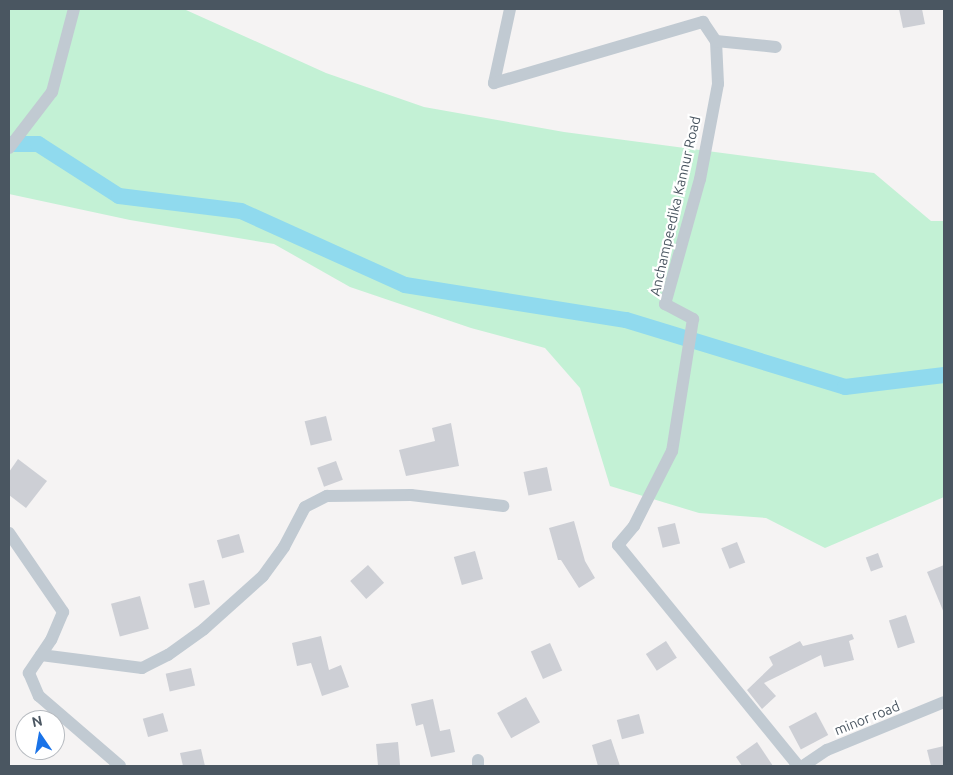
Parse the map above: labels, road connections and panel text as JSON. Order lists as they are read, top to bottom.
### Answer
{
  "streets": {
    "street": ["Anchampeedika Kannur Road", "minor road"]
  },
  "north": "top"
}
